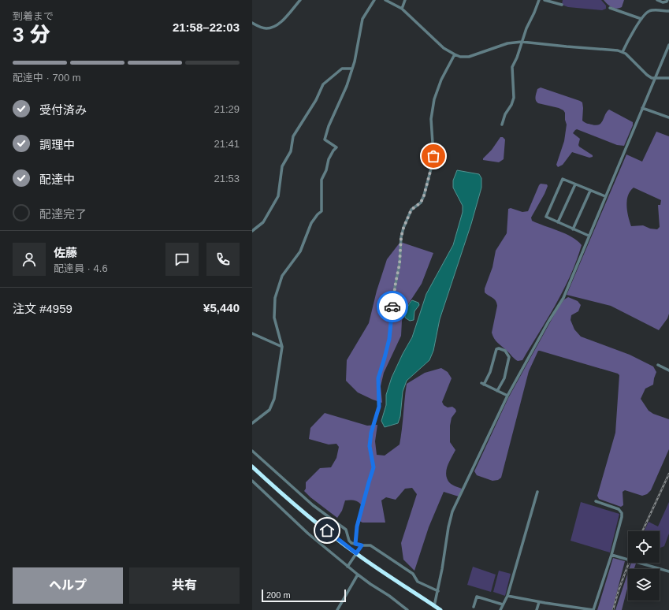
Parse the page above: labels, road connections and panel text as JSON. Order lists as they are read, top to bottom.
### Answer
{
  "scale_bar": "200 m",
  "page": {
    "heading": ["3 分", "到着まで", "21:58–22:03"],
    "panel": [
      "佐藤",
      "配達員 · 4.6",
      "注文 #4959",
      "¥5,440"
    ],
    "bar": "配達中 · 700 m",
    "list": [
      ["受付済み", "21:29"],
      ["調理中", "21:41"],
      ["配達中", "21:53"],
      "配達完了"
    ],
    "buttons": ["ヘルプ", "共有"],
    "scale": "200 m"
  }
}
